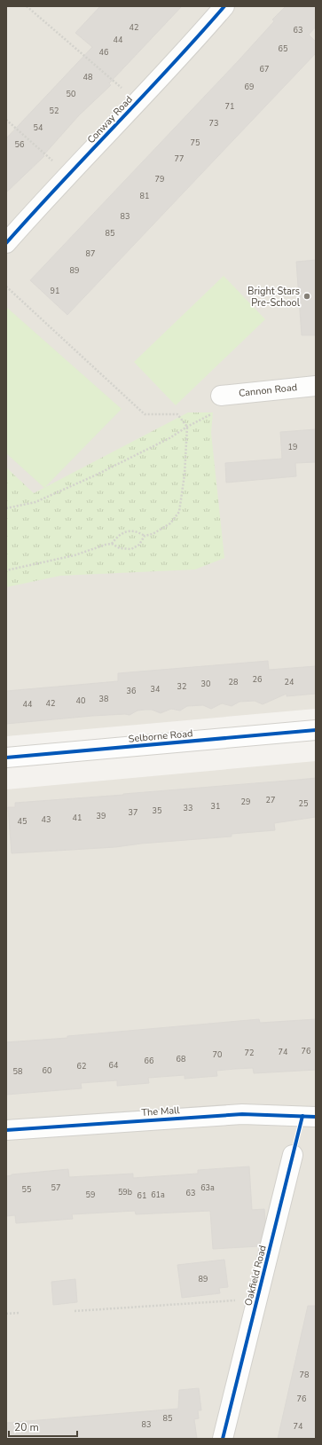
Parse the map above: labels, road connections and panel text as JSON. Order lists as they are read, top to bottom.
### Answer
{
  "streets": {
    "street": [
      "Conway Road",
      "Cannon Road",
      "Selborne Road",
      "The Mall",
      "Oakfield Road"
    ]
  },
  "places": ["Bright Stars Pre-School"],
  "house_numbers": [
    "42",
    "63",
    "44",
    "65",
    "46",
    "67",
    "48",
    "69",
    "50",
    "71",
    "52",
    "73",
    "54",
    "75",
    "56",
    "77",
    "79",
    "81",
    "83",
    "85",
    "87",
    "89",
    "91",
    "19",
    "26",
    "28",
    "24",
    "30",
    "32",
    "34",
    "36",
    "38",
    "40",
    "42",
    "44",
    "27",
    "29",
    "25",
    "31",
    "33",
    "35",
    "37",
    "39",
    "41",
    "43",
    "45",
    "76",
    "74",
    "72",
    "70",
    "68",
    "66",
    "64",
    "62",
    "60",
    "58",
    "57",
    "63a",
    "55",
    "59b",
    "63",
    "59",
    "61a",
    "61",
    "89",
    "78",
    "76",
    "85",
    "83",
    "74"
  ],
  "scale_bar": "20 m"
}
